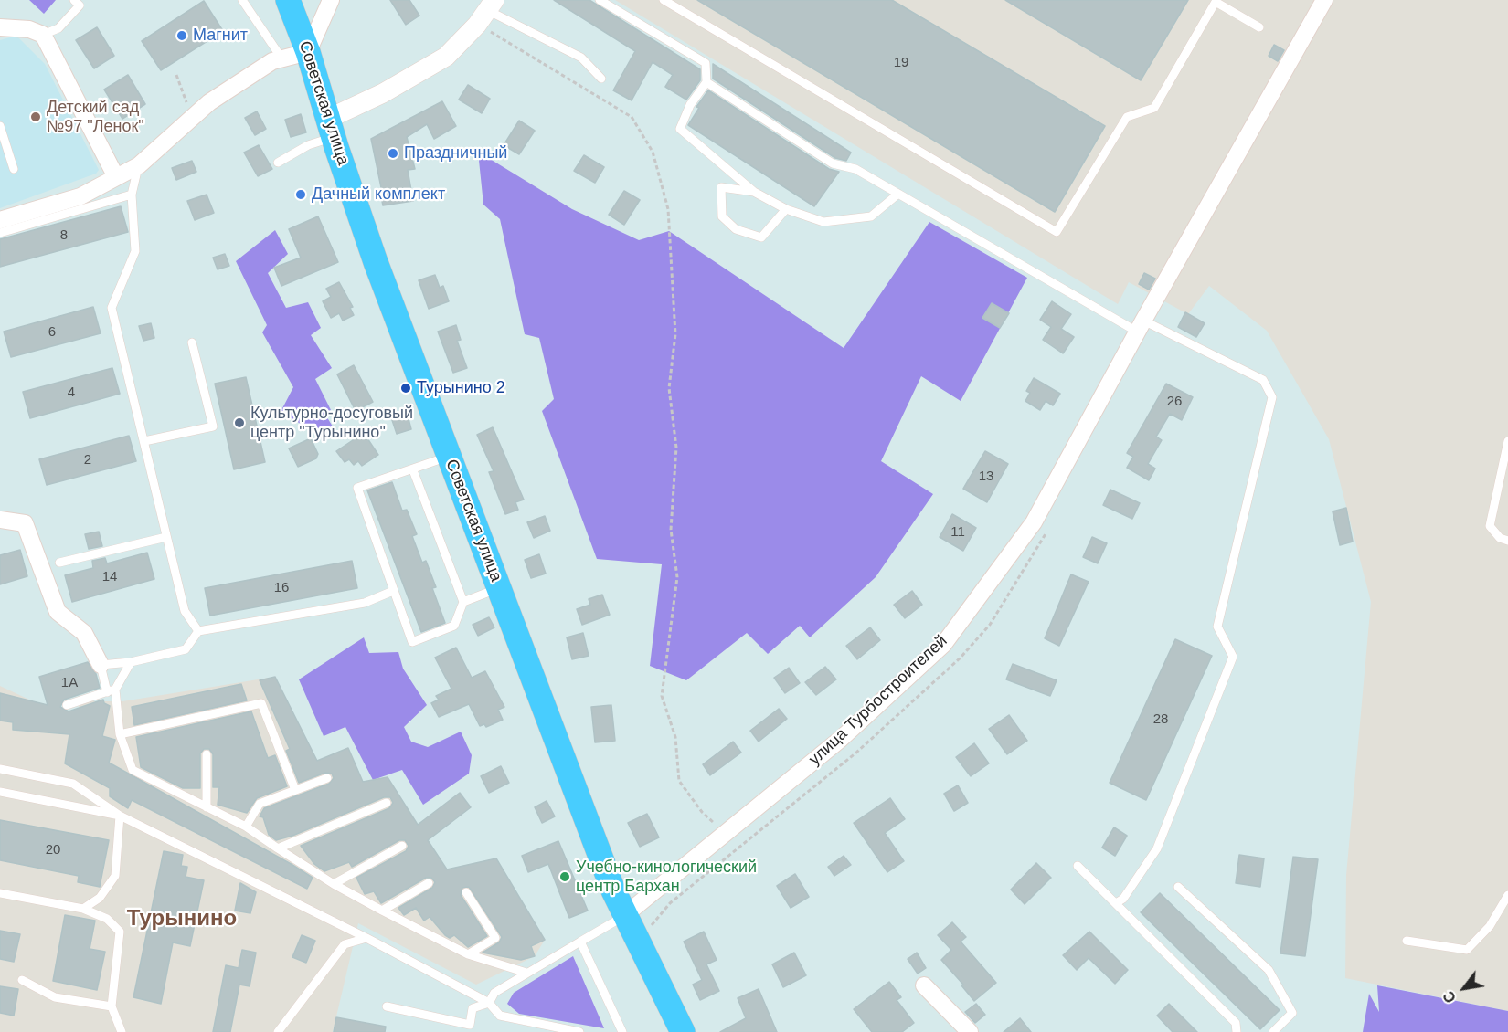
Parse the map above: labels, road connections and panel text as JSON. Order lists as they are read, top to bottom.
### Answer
{
  "streets": {
    "main road": ["Советская улица"],
    "street": ["улица Турбостроителей"]
  },
  "crossings": [
    ["Советская улица", "улица Турбостроителей"]
  ],
  "districts": ["Турынино"],
  "places": [
    "Магнит",
    "Детский сад №97 \"Ленок\"",
    "Праздничный",
    "Дачный комплект",
    "Турынино 2",
    "Культурно-досуговый центр \"Турынино\"",
    "Учебно-кинологический центр Бархан"
  ],
  "house_numbers": [
    "19",
    "8",
    "6",
    "4",
    "26",
    "2",
    "13",
    "11",
    "14",
    "16",
    "1А",
    "28",
    "20"
  ],
  "north": "bottom left"
}
